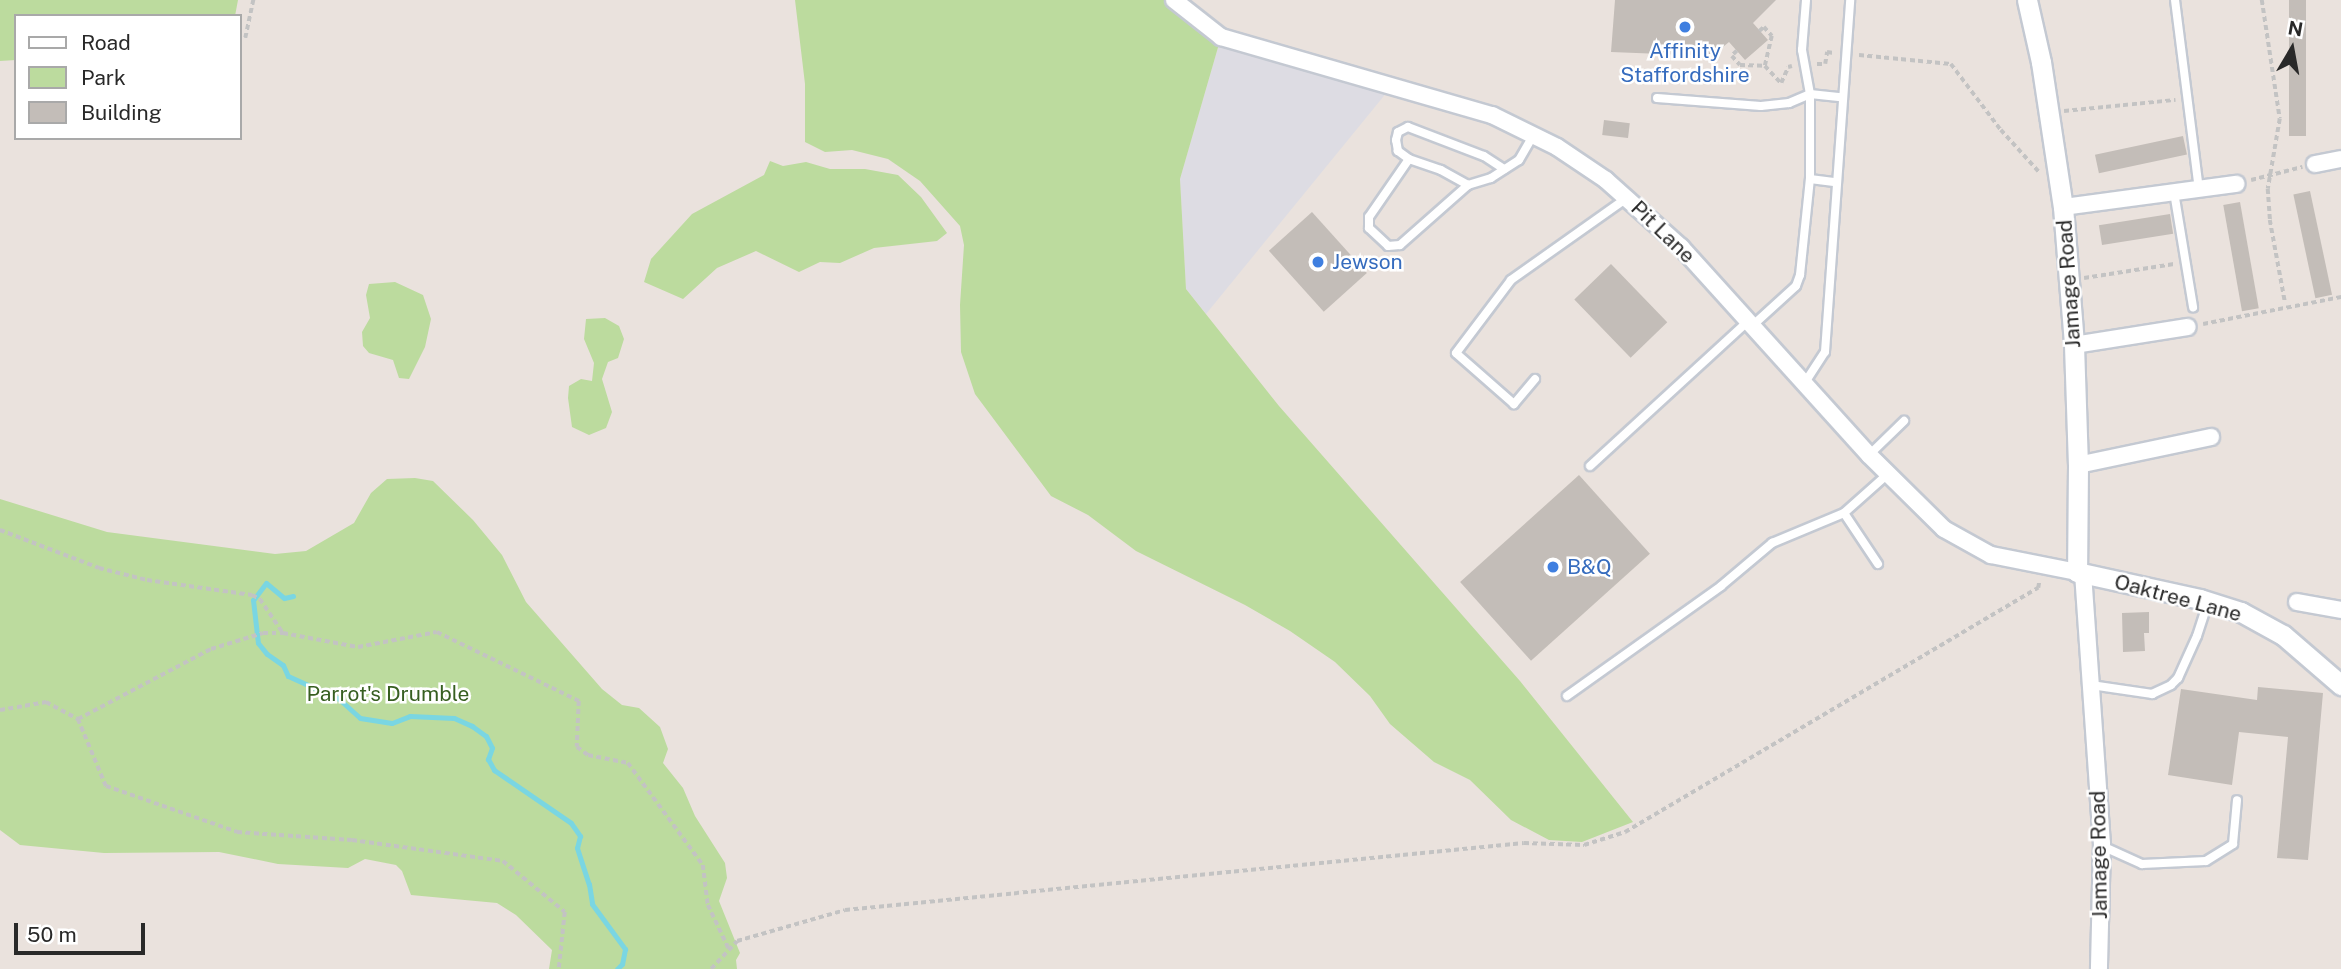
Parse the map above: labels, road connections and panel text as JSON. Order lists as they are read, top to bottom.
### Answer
{
  "streets": {
    "street": ["Pit Lane", "Jamage Road", "Oaktree Lane"]
  },
  "crossings": [
    ["Pit Lane", "Jamage Road"],
    ["Pit Lane", "Oaktree Lane"],
    ["Jamage Road", "Oaktree Lane"]
  ],
  "parks": ["Parrot's Drumble"],
  "places": ["Affinity Staffordshire", "Jewson", "B&Q"],
  "legend": ["Road", "Park", "Building"],
  "scale_bar": "50 m",
  "north": "top"
}
